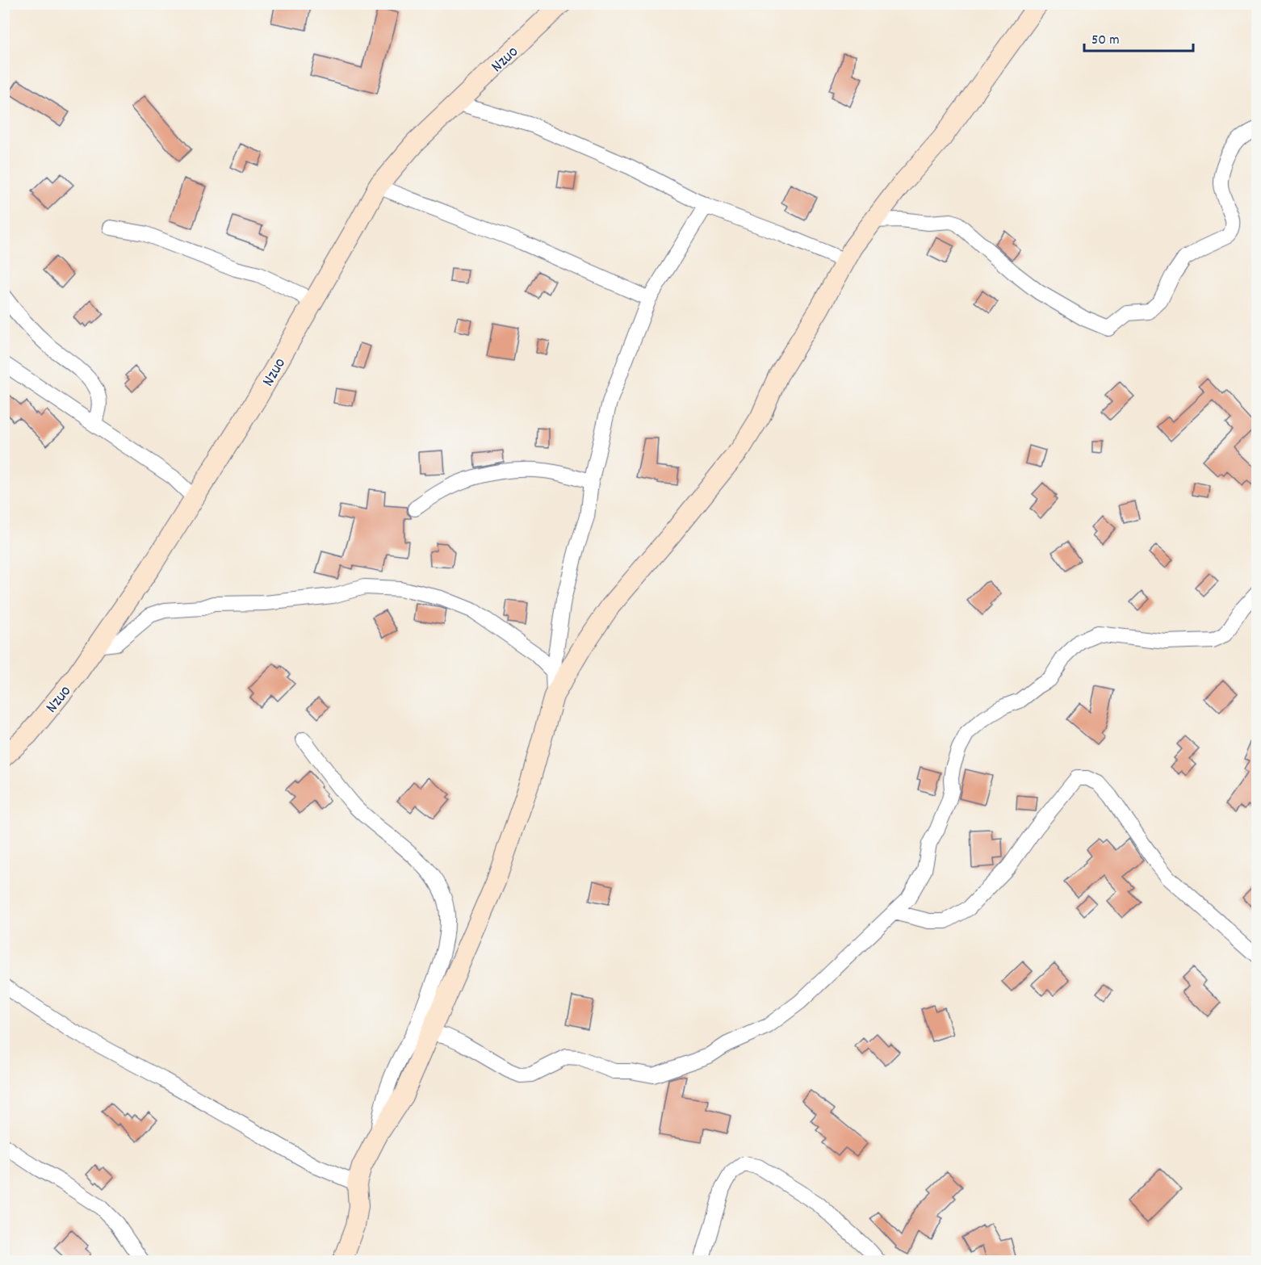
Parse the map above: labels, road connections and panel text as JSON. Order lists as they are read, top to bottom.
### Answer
{
  "streets": {
    "street": ["Nzuo"]
  },
  "scale_bar": "50 m"
}
